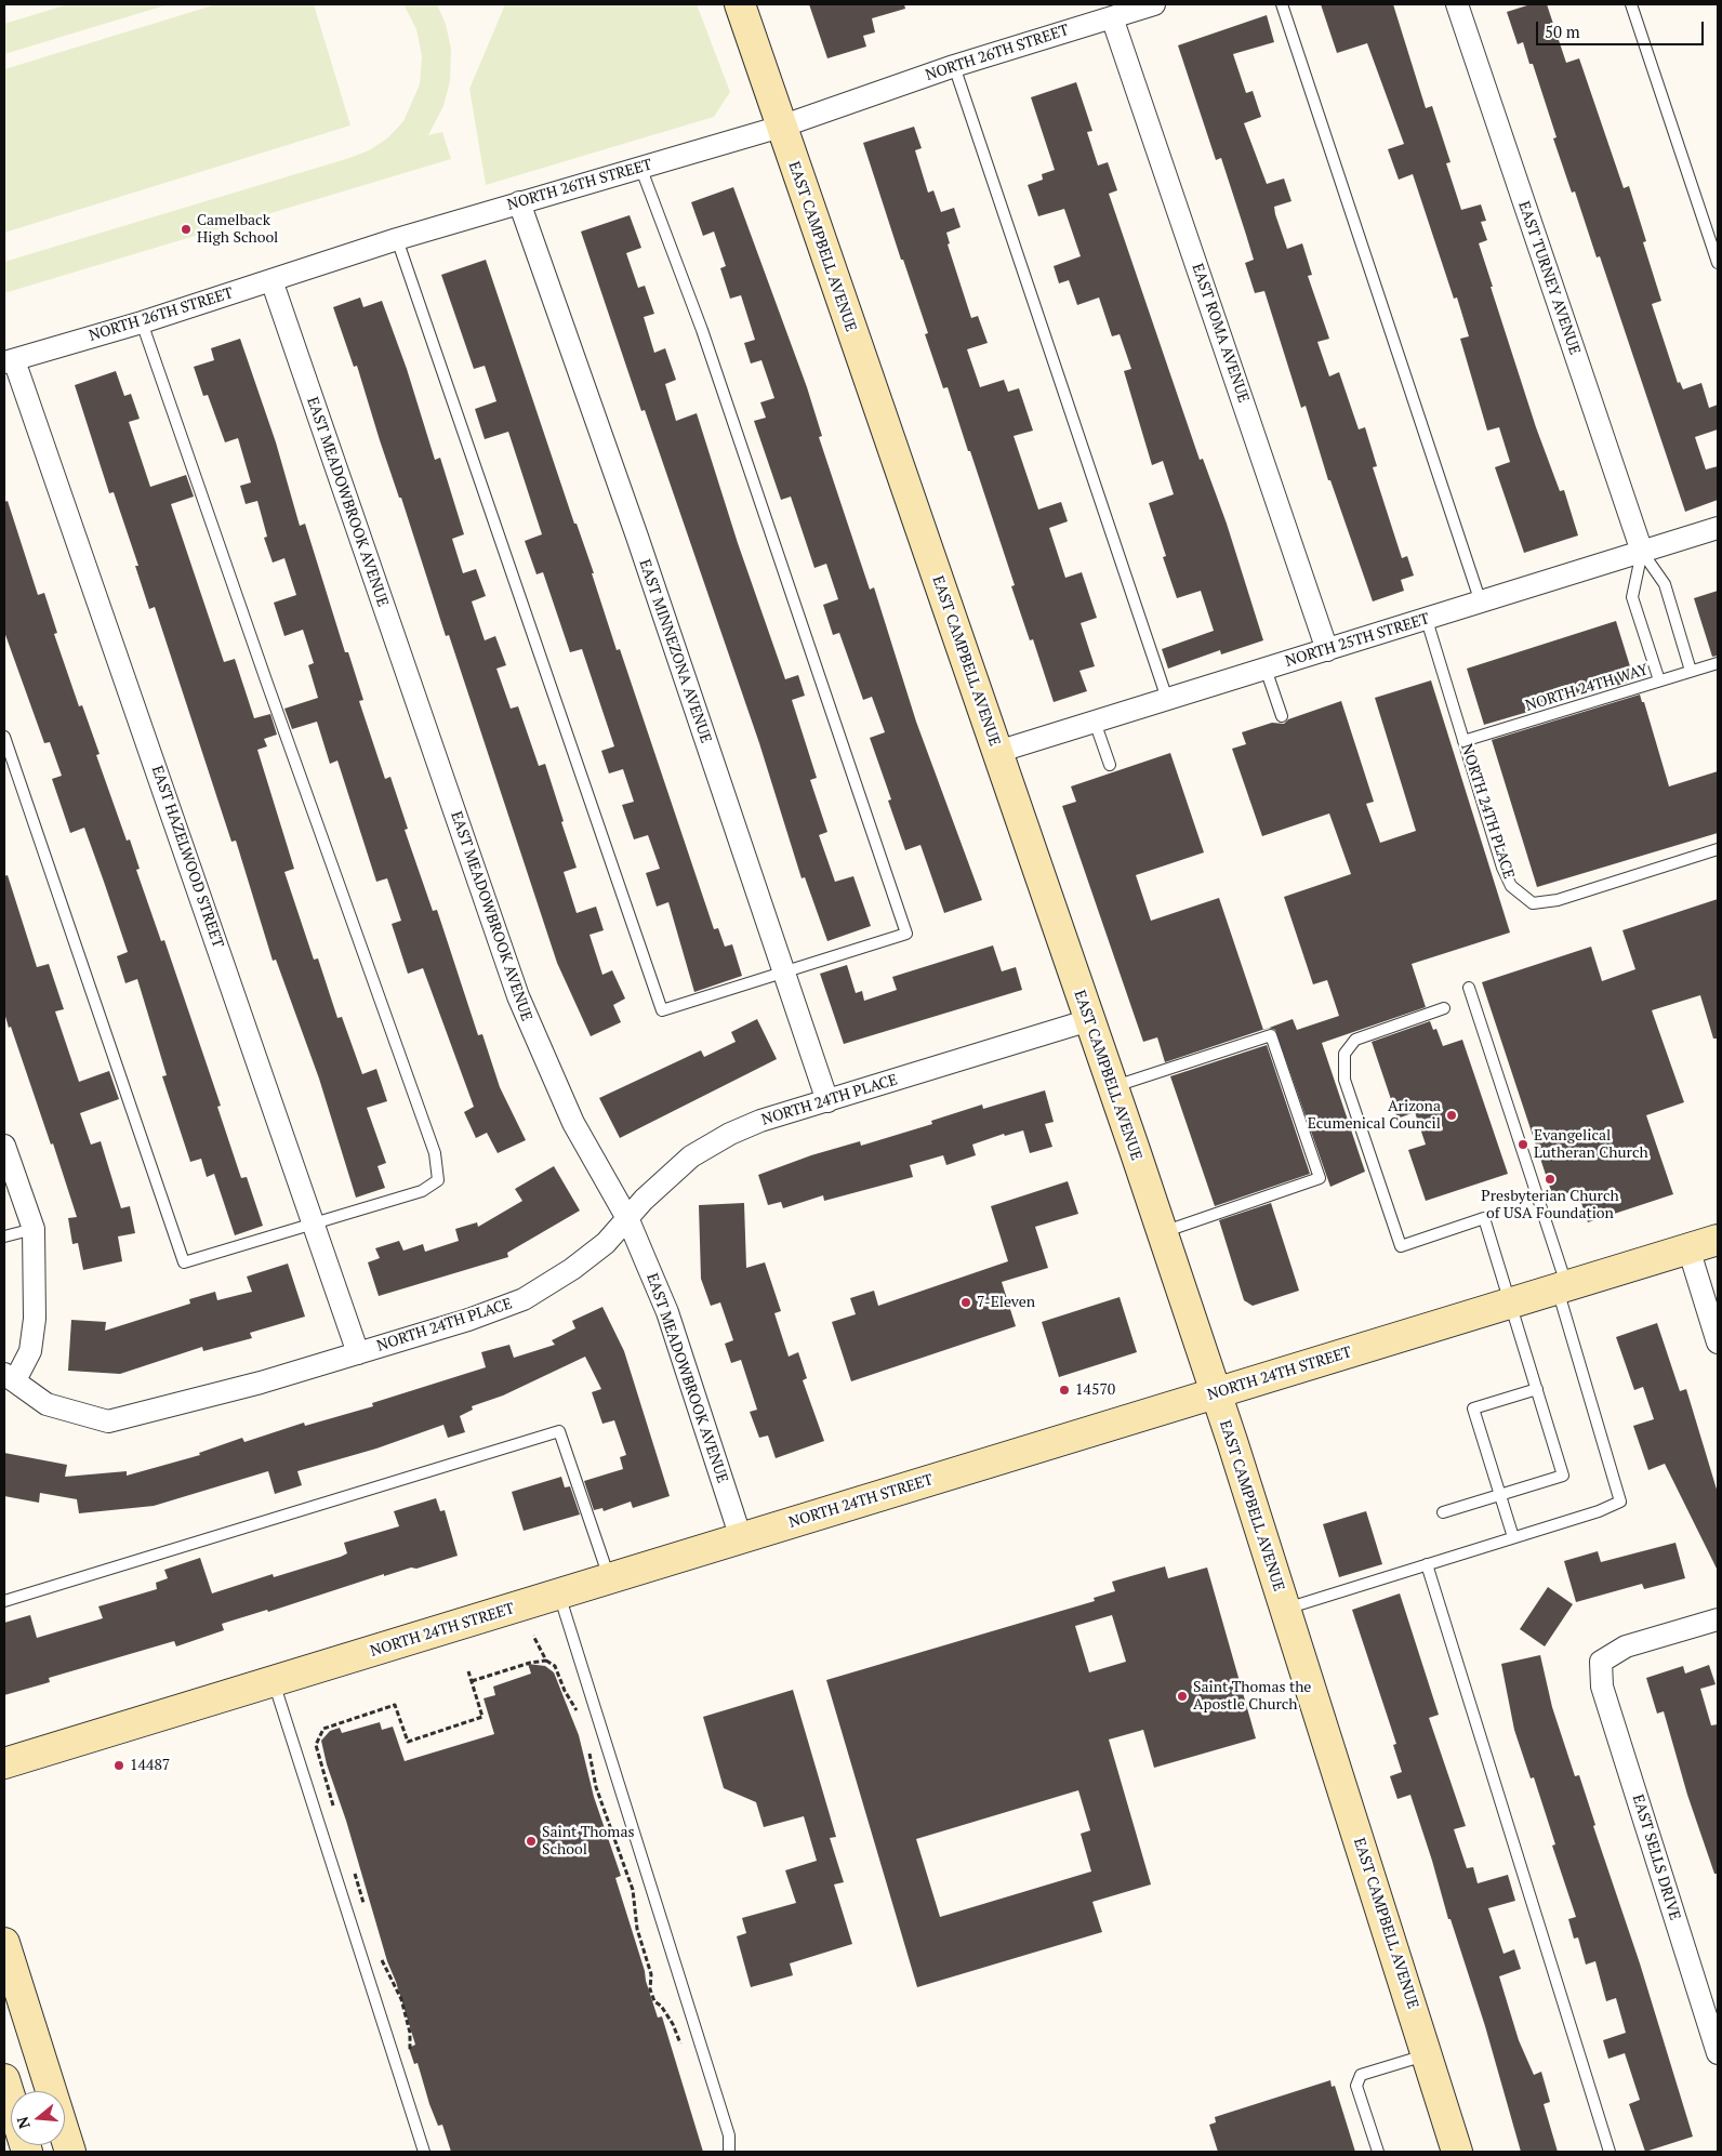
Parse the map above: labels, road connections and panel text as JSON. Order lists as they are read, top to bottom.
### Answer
{
  "streets": {
    "street": [
      "NORTH 26TH STREET",
      "EAST CAMPBELL AVENUE",
      "EAST TURNEY AVENUE",
      "EAST ROMA AVENUE",
      "EAST MEADOWBROOK AVENUE",
      "NORTH 25TH STREET",
      "EAST MINNEZONA AVENUE",
      "NORTH 24TH PLACE",
      "EAST HAZELWOOD STREET",
      "NORTH 24TH STREET",
      "EAST SELLS DRIVE"
    ],
    "lane": ["NORTH 24TH WAY"]
  },
  "crossings": [
    ["NORTH 26TH STREET", "EAST CAMPBELL AVENUE"],
    ["NORTH 26TH STREET", "EAST ROMA AVENUE"],
    ["NORTH 26TH STREET", "EAST MEADOWBROOK AVENUE"],
    ["NORTH 26TH STREET", "EAST MINNEZONA AVENUE"],
    ["NORTH 26TH STREET", "EAST HAZELWOOD STREET"],
    ["EAST CAMPBELL AVENUE", "NORTH 25TH STREET"],
    ["EAST CAMPBELL AVENUE", "NORTH 24TH PLACE"],
    ["EAST CAMPBELL AVENUE", "NORTH 24TH STREET"],
    ["EAST TURNEY AVENUE", "NORTH 25TH STREET"],
    ["EAST ROMA AVENUE", "NORTH 25TH STREET"],
    ["EAST MEADOWBROOK AVENUE", "NORTH 24TH PLACE"],
    ["EAST MEADOWBROOK AVENUE", "NORTH 24TH STREET"],
    ["NORTH 25TH STREET", "NORTH 24TH PLACE"],
    ["EAST MINNEZONA AVENUE", "NORTH 24TH PLACE"],
    ["NORTH 24TH WAY", "NORTH 24TH PLACE"],
    ["NORTH 24TH PLACE", "EAST HAZELWOOD STREET"]
  ],
  "places": [
    "Camelback High School",
    "Arizona Ecumenical Council",
    "Evangelical Lutheran Church",
    "Presbyterian Church of USA Foundation",
    "7-Eleven",
    "14570",
    "Saint Thomas the Apostle Church",
    "14487",
    "Saint Thomas School"
  ],
  "scale_bar": "50 m",
  "north": "left"
}
